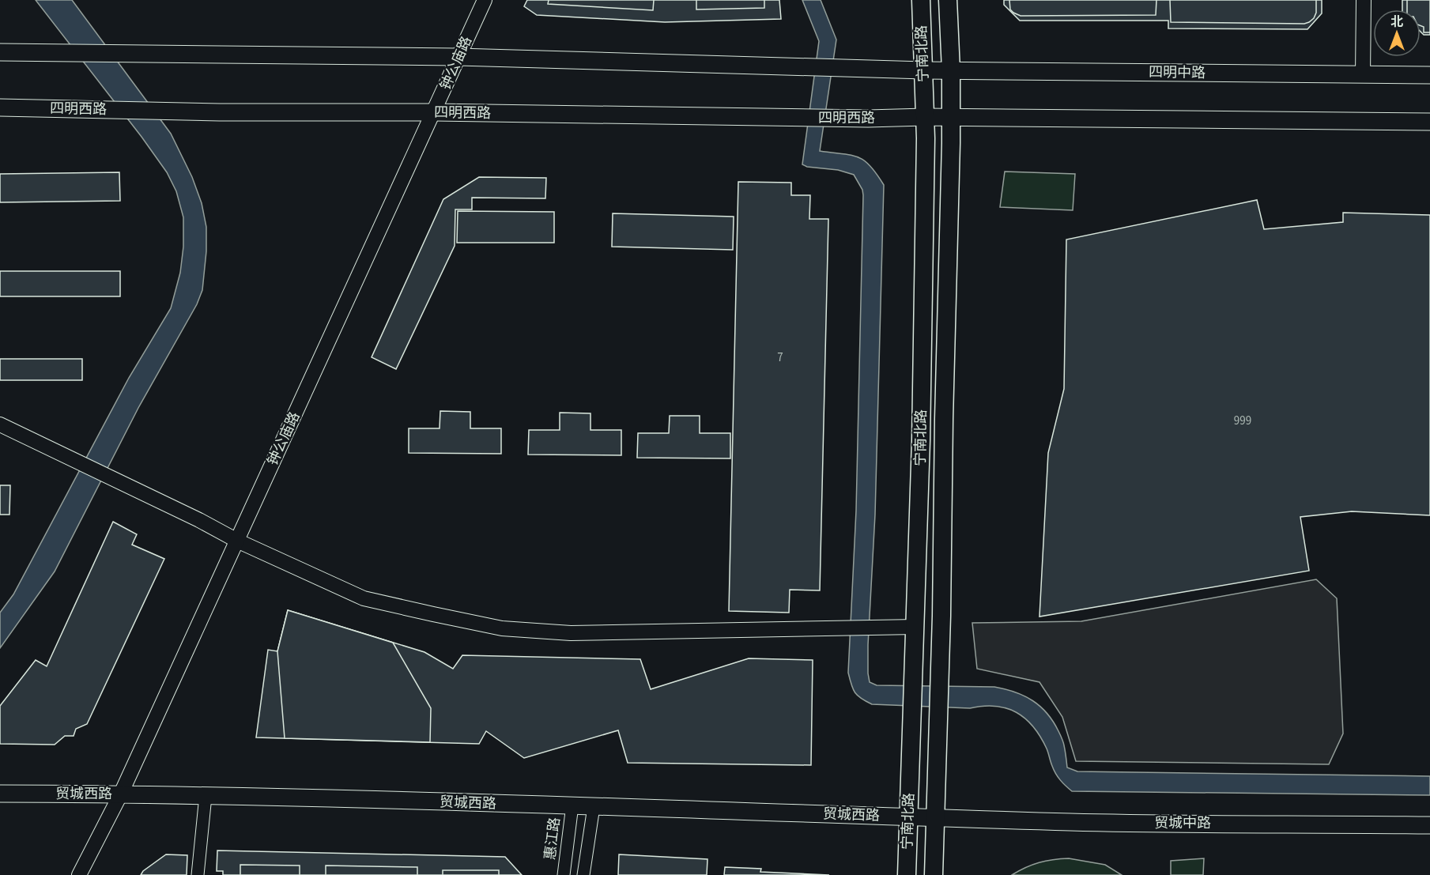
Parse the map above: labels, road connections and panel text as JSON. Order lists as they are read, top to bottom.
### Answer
{
  "streets": {
    "main road": [
      "宁南北路",
      "四明中路",
      "四明西路",
      "贸城西路",
      "贸城中路"
    ],
    "street": ["钟公庙路", "惠江路"]
  },
  "crossings": [
    ["宁南北路", "四明中路"],
    ["宁南北路", "四明西路"],
    ["宁南北路", "贸城西路"],
    ["宁南北路", "贸城中路"],
    ["钟公庙路", "四明西路"],
    ["钟公庙路", "贸城西路"],
    ["贸城西路", "贸城中路"],
    ["贸城西路", "惠江路"]
  ],
  "house_numbers": ["7", "999"],
  "north": "top"
}
